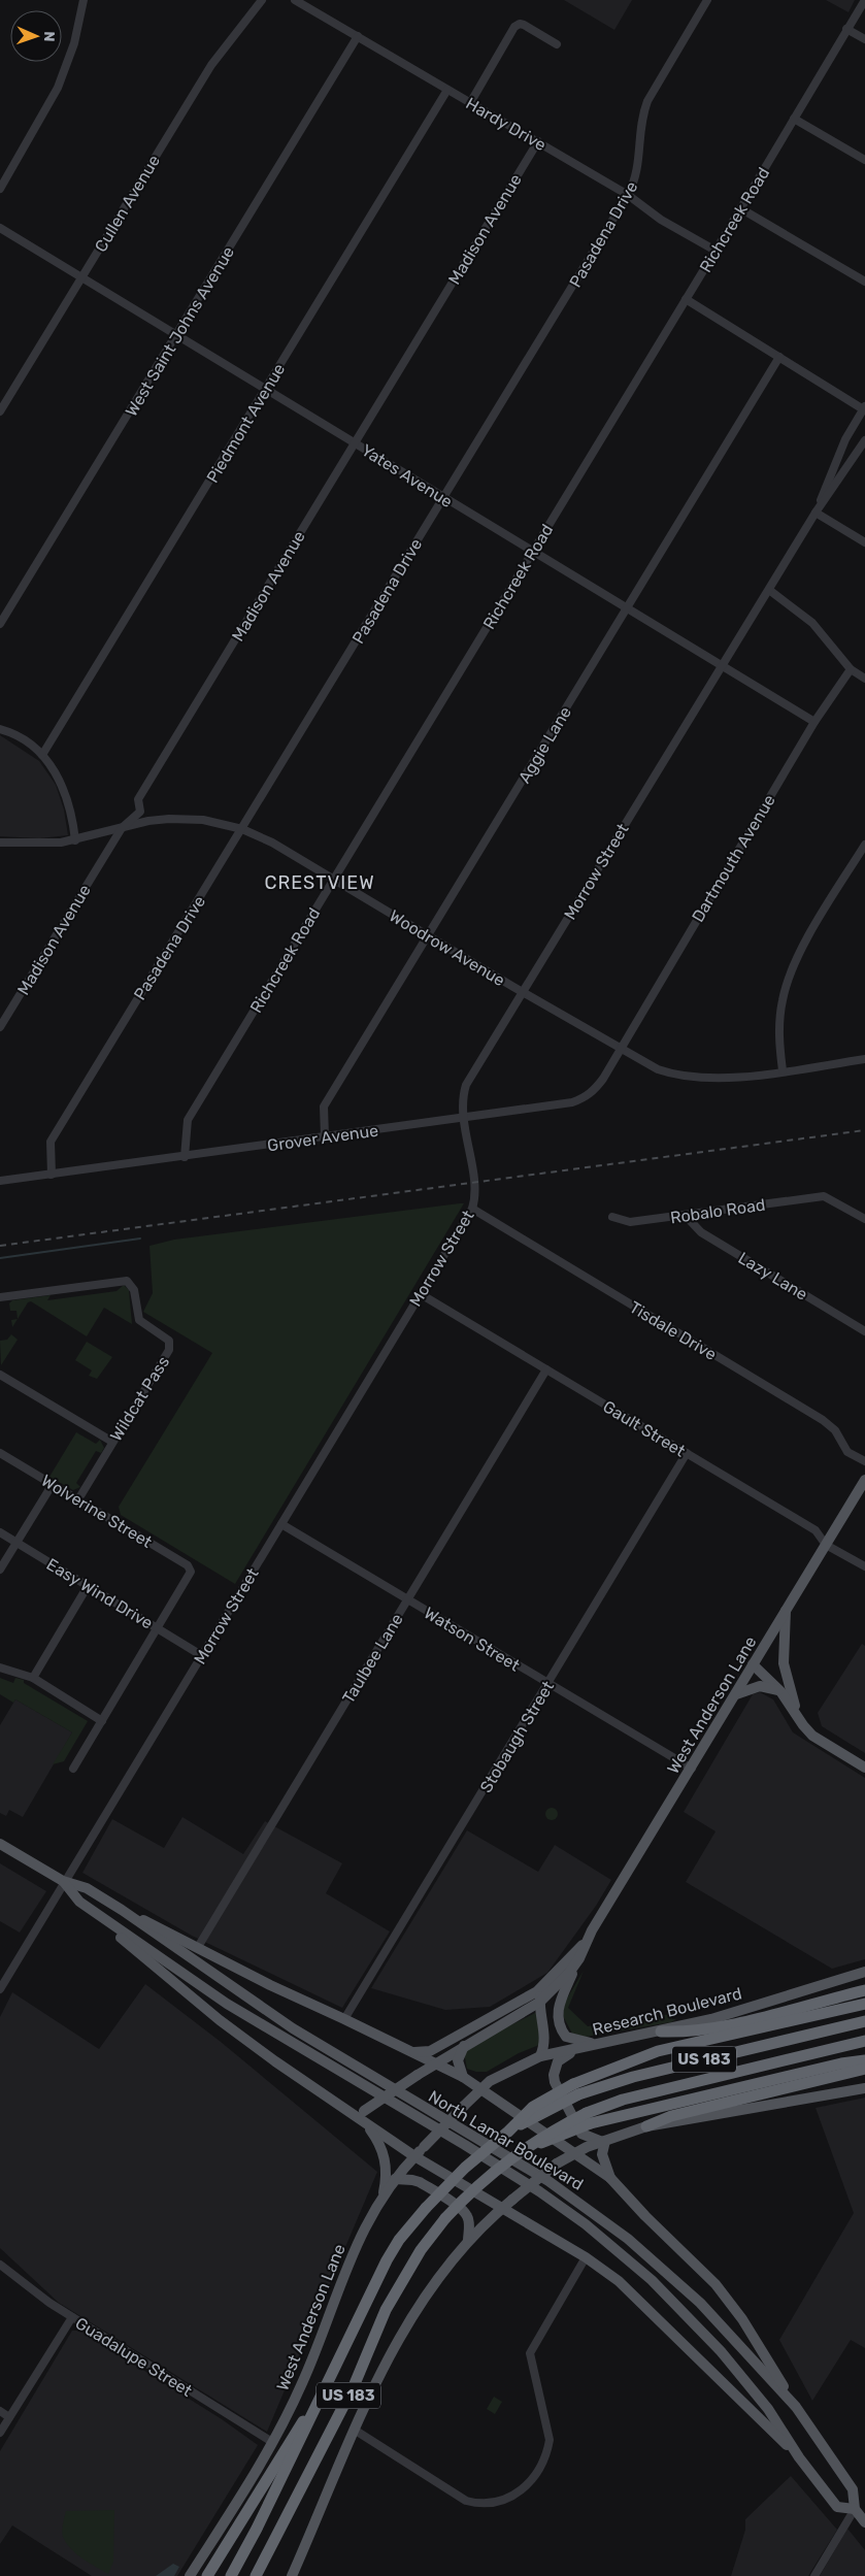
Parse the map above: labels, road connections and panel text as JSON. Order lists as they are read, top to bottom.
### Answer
{
  "streets": {
    "highway": ["US 183"],
    "main road": ["West Anderson Lane", "Research Boulevard", "North Lamar Boulevard"],
    "street": [
      "Hardy Drive",
      "Cullen Avenue",
      "Richcreek Road",
      "Madison Avenue",
      "Pasadena Drive",
      "West Saint Johns Avenue",
      "Piedmont Avenue",
      "Yates Avenue",
      "Aggie Lane",
      "Dartmouth Avenue",
      "Morrow Street",
      "Woodrow Avenue",
      "Grover Avenue",
      "Robalo Road",
      "Lazy Lane",
      "Tisdale Drive",
      "Wildcat Pass",
      "Gault Street",
      "Wolverine Street",
      "Easy Wind Drive",
      "Watson Street",
      "Taulbee Lane",
      "Stobaugh Street",
      "Guadalupe Street"
    ]
  },
  "crossings": [
    ["Hardy Drive", "Richcreek Road"],
    ["Hardy Drive", "Madison Avenue"],
    ["Hardy Drive", "Pasadena Drive"],
    ["Hardy Drive", "West Saint Johns Avenue"],
    ["Hardy Drive", "Piedmont Avenue"],
    ["Cullen Avenue", "Yates Avenue"],
    ["Richcreek Road", "Yates Avenue"],
    ["Richcreek Road", "Woodrow Avenue"],
    ["Richcreek Road", "Grover Avenue"],
    ["Madison Avenue", "Yates Avenue"],
    ["Madison Avenue", "Woodrow Avenue"],
    ["Pasadena Drive", "Yates Avenue"],
    ["Pasadena Drive", "Woodrow Avenue"],
    ["Pasadena Drive", "Grover Avenue"],
    ["West Saint Johns Avenue", "Yates Avenue"],
    ["Piedmont Avenue", "Yates Avenue"],
    ["Yates Avenue", "Aggie Lane"],
    ["Yates Avenue", "Dartmouth Avenue"],
    ["Yates Avenue", "Morrow Street"],
    ["Aggie Lane", "Woodrow Avenue"],
    ["Aggie Lane", "Grover Avenue"],
    ["Dartmouth Avenue", "Woodrow Avenue"],
    ["Dartmouth Avenue", "Grover Avenue"],
    ["Morrow Street", "Woodrow Avenue"],
    ["Morrow Street", "Grover Avenue"],
    ["Morrow Street", "Tisdale Drive"],
    ["Morrow Street", "Gault Street"],
    ["Morrow Street", "Easy Wind Drive"],
    ["Morrow Street", "Watson Street"],
    ["Morrow Street", "North Lamar Boulevard"],
    ["Woodrow Avenue", "Grover Avenue"],
    ["Robalo Road", "Lazy Lane"],
    ["Wildcat Pass", "Wolverine Street"],
    ["Gault Street", "Taulbee Lane"],
    ["Gault Street", "West Anderson Lane"],
    ["Gault Street", "Stobaugh Street"],
    ["Wolverine Street", "Easy Wind Drive"],
    ["Watson Street", "Taulbee Lane"],
    ["Watson Street", "West Anderson Lane"],
    ["Watson Street", "Stobaugh Street"],
    ["West Anderson Lane", "Research Boulevard"],
    ["West Anderson Lane", "Guadalupe Street"]
  ],
  "districts": ["CRESTVIEW"],
  "north": "right"
}
